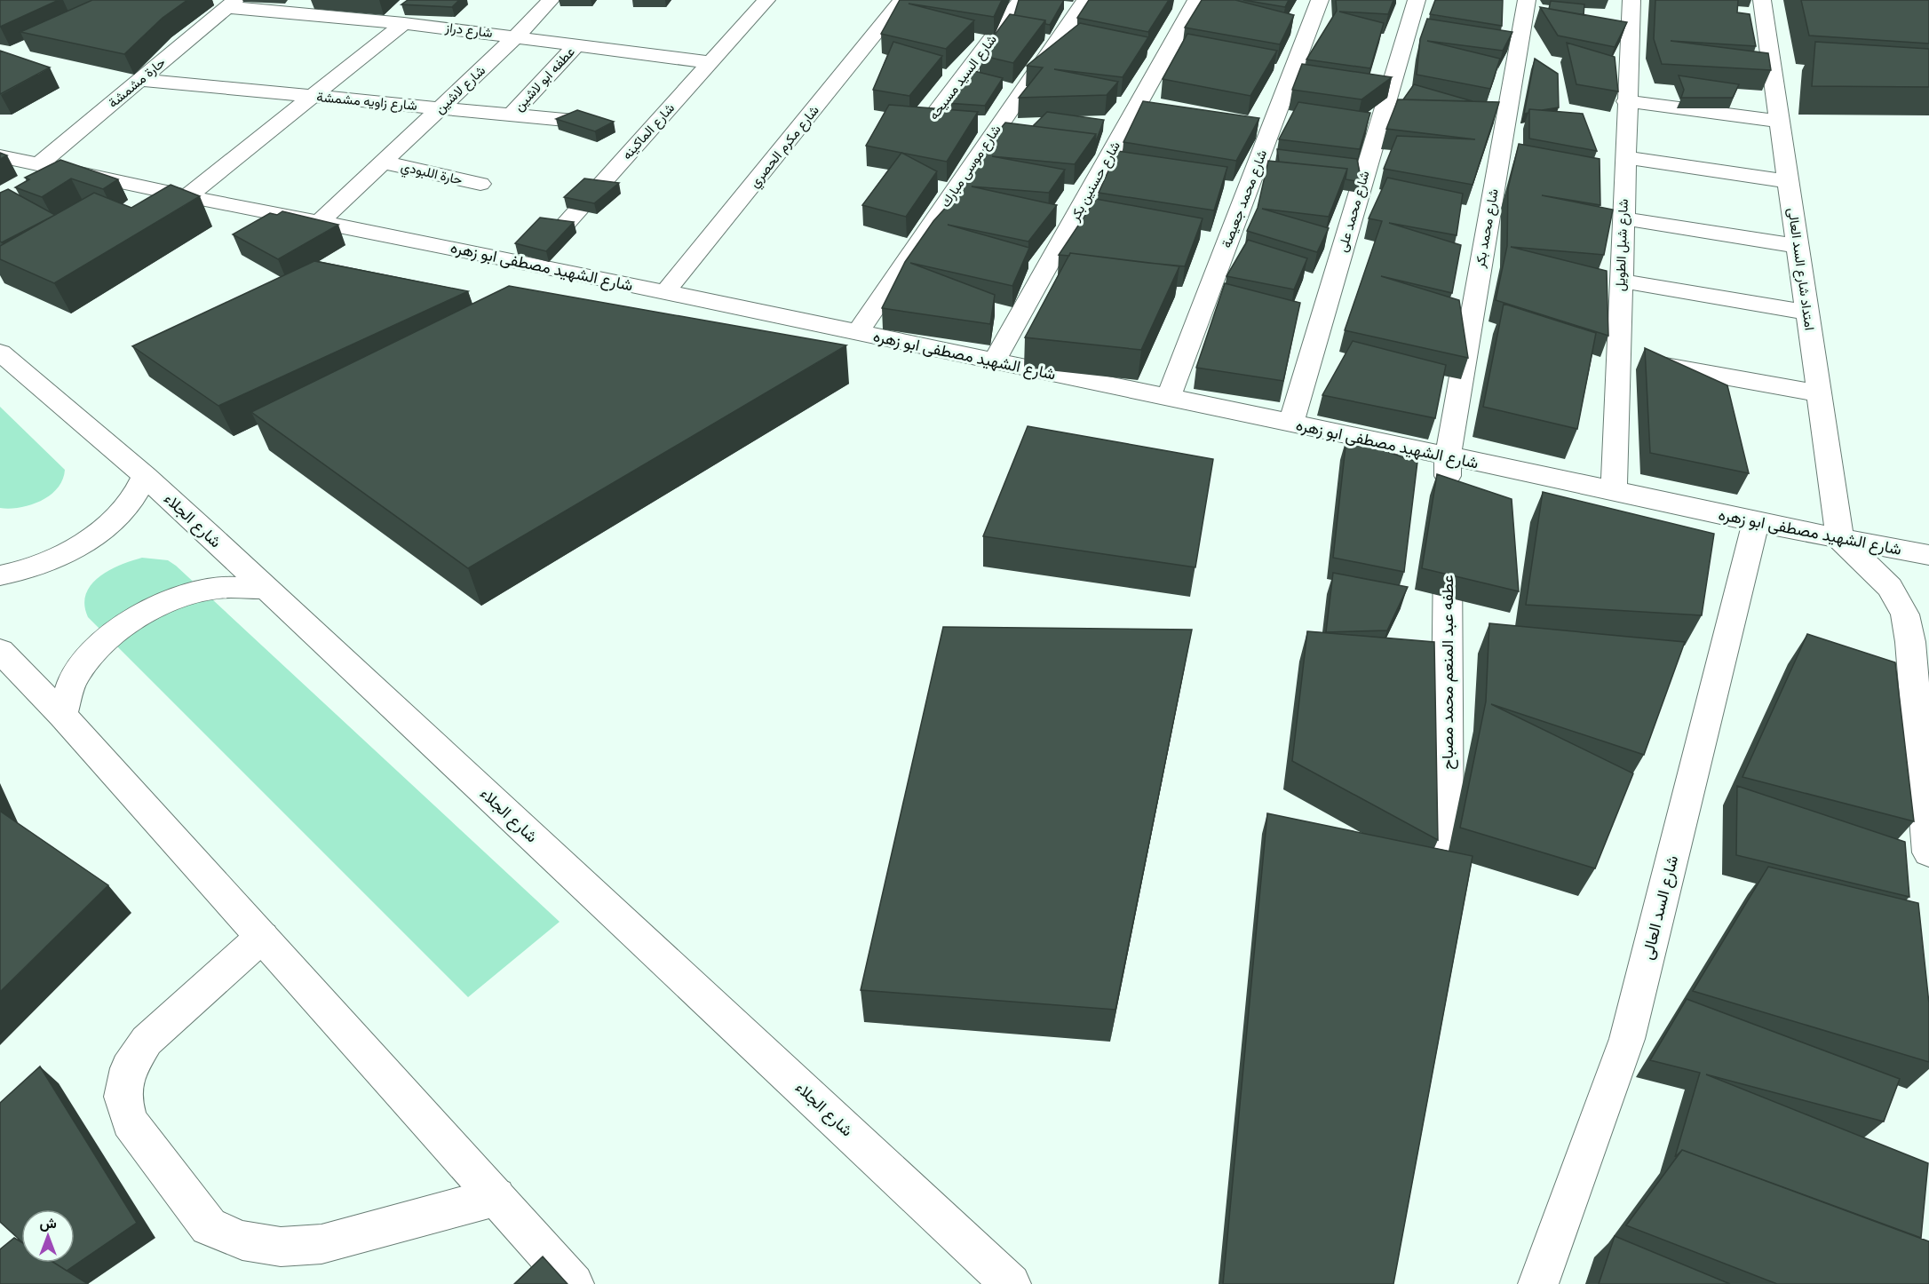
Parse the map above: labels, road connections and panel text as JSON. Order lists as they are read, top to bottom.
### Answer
{
  "streets": {
    "street": [
      "شارع دراز",
      "شارع السيد مسيحه",
      "عطفه ابو لاشين",
      "حارة مشمشة",
      "شارع لاشين",
      "شارع زاويه مشمشة",
      "شارع الماكينه",
      "شارع مكرم الحصري",
      "شارع موسى مبارك",
      "حارة اللبودي",
      "شارع حسنين بكر",
      "شارع محمد جعيصة",
      "شارع محمد على",
      "شارع محمد بكر",
      "شارع شبل الطويل",
      "شارع الشهيد مصطفى ابو زهره",
      "امتداد شارع السد العالى",
      "شارع الجلاء",
      "عطفه عبد المنعم محمد مصباح",
      "شارع السد العالى"
    ]
  },
  "crossings": [
    ["شارع دراز", "عطفه ابو لاشين"],
    ["شارع دراز", "حارة مشمشة"],
    ["شارع دراز", "شارع لاشين"],
    ["شارع دراز", "شارع الماكينه"],
    ["عطفه ابو لاشين", "شارع زاويه مشمشة"],
    ["حارة مشمشة", "شارع زاويه مشمشة"],
    ["حارة مشمشة", "شارع الشهيد مصطفى ابو زهره"],
    ["شارع لاشين", "شارع زاويه مشمشة"],
    ["شارع لاشين", "حارة اللبودي"],
    ["شارع لاشين", "شارع الشهيد مصطفى ابو زهره"],
    ["شارع الماكينه", "شارع الشهيد مصطفى ابو زهره"],
    ["شارع مكرم الحصري", "شارع الشهيد مصطفى ابو زهره"],
    ["شارع موسى مبارك", "شارع الشهيد مصطفى ابو زهره"],
    ["شارع حسنين بكر", "شارع الشهيد مصطفى ابو زهره"],
    ["شارع محمد جعيصة", "شارع الشهيد مصطفى ابو زهره"],
    ["شارع محمد على", "شارع الشهيد مصطفى ابو زهره"],
    ["شارع محمد بكر", "شارع الشهيد مصطفى ابو زهره"],
    ["شارع شبل الطويل", "شارع الشهيد مصطفى ابو زهره"],
    ["شارع الشهيد مصطفى ابو زهره", "امتداد شارع السد العالى"],
    ["شارع الشهيد مصطفى ابو زهره", "شارع السد العالى"]
  ],
  "north": "top"
}
